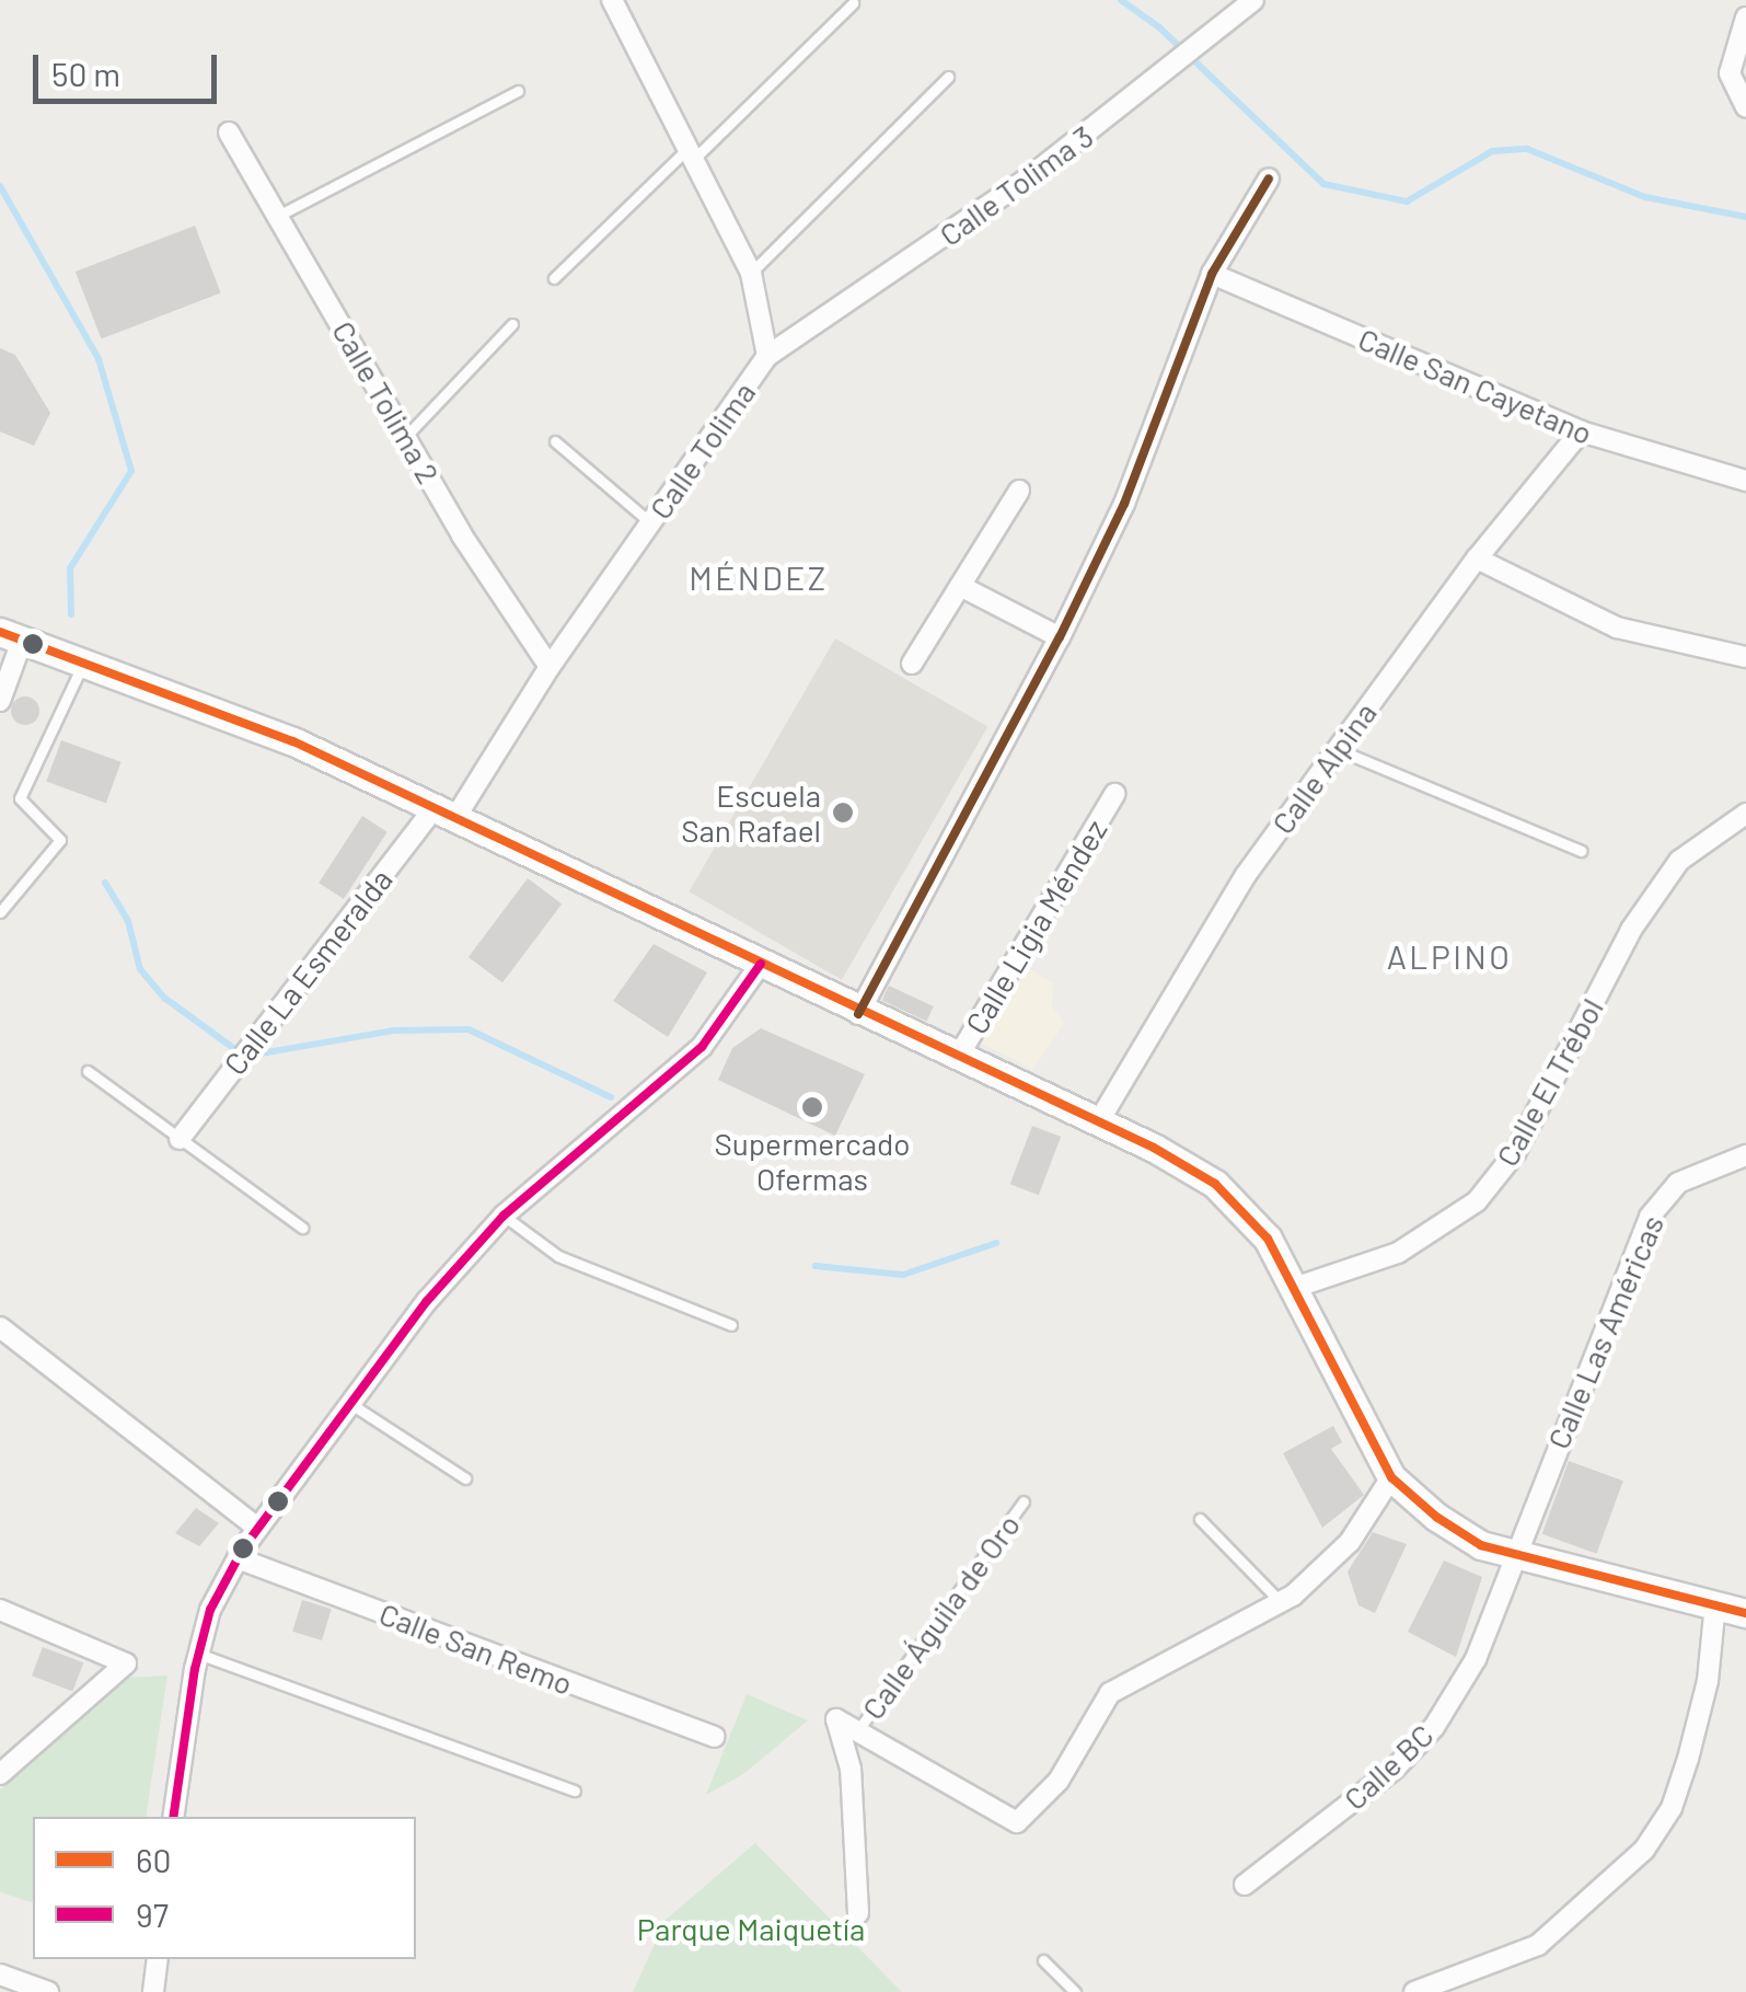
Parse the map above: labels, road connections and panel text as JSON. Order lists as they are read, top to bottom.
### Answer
{
  "streets": {
    "street": [
      "Calle Tolima 3",
      "Calle San Cayetano",
      "Calle Tolima 2",
      "Calle Tolima",
      "Calle Alpina",
      "Calle Ligia Méndez",
      "Calle La Esmeralda",
      "Calle El Trébol",
      "Calle Las Américas",
      "Calle San Remo",
      "Calle BC"
    ],
    "lane": ["Calle Águila de Oro"]
  },
  "crossings": [
    ["Calle Tolima 3", "Calle Tolima"],
    ["Calle San Cayetano", "Calle Alpina"],
    ["Calle Tolima 2", "Calle Tolima"],
    ["Calle Tolima", "Calle La Esmeralda"],
    ["Calle Las Américas", "Calle BC"]
  ],
  "districts": ["MÉNDEZ", "ALPINO"],
  "parks": ["Parque Maiquetía"],
  "places": ["Escuela San Rafael", "Supermercado Ofermas"],
  "lines": ["transit line 60", "transit line 97"],
  "legend": ["60", "97"],
  "scale_bar": "50 m"
}
